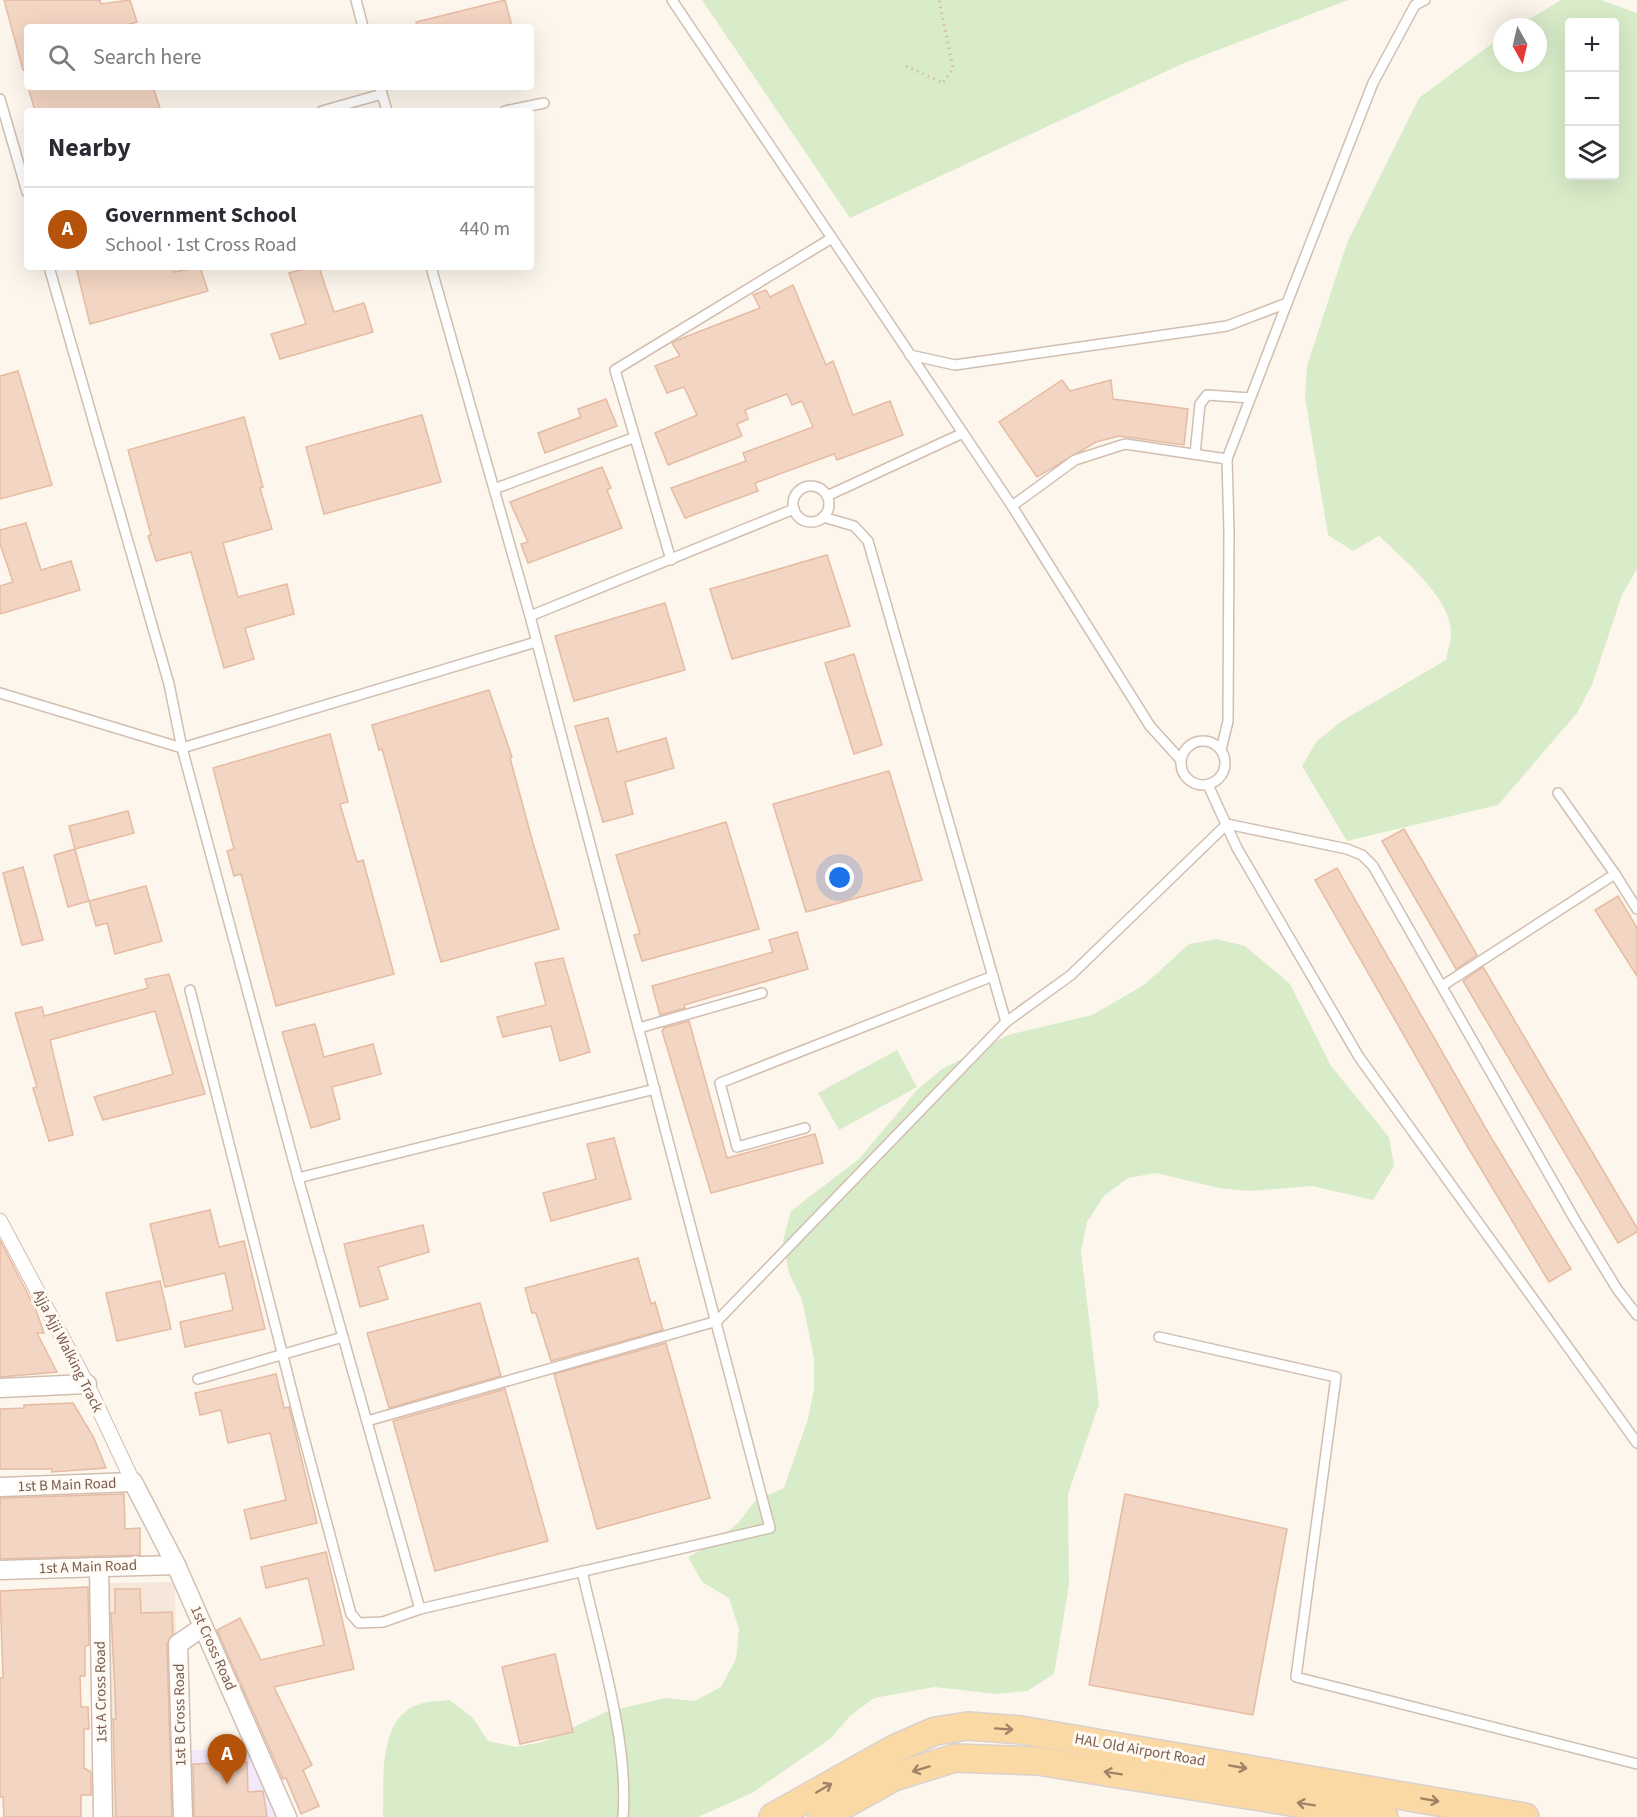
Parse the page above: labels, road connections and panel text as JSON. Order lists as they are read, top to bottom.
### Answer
{
  "streets": {
    "main road": ["HAL Old Airport Road"],
    "street": [
      "Ajja Ajji Walking Track",
      "1st B Main Road",
      "1st A Main Road",
      "1st Cross Road",
      "1st A Cross Road",
      "1st B Cross Road"
    ]
  },
  "crossings": [
    ["Ajja Ajji Walking Track", "1st B Main Road"],
    ["Ajja Ajji Walking Track", "1st Cross Road"],
    ["1st B Main Road", "1st Cross Road"],
    ["1st A Main Road", "1st Cross Road"],
    ["1st A Main Road", "1st A Cross Road"],
    ["1st Cross Road", "1st B Cross Road"]
  ],
  "north": "bottom",
  "page": {
    "map_buttons": ["+", "−"],
    "search": "Search here",
    "heading": "Nearby",
    "list": [
      {
        "mark": "A",
        "name": "Government School",
        "note": "School · 1st Cross Road",
        "value": "440 m"
      }
    ],
    "pins": "A"
  }
}
